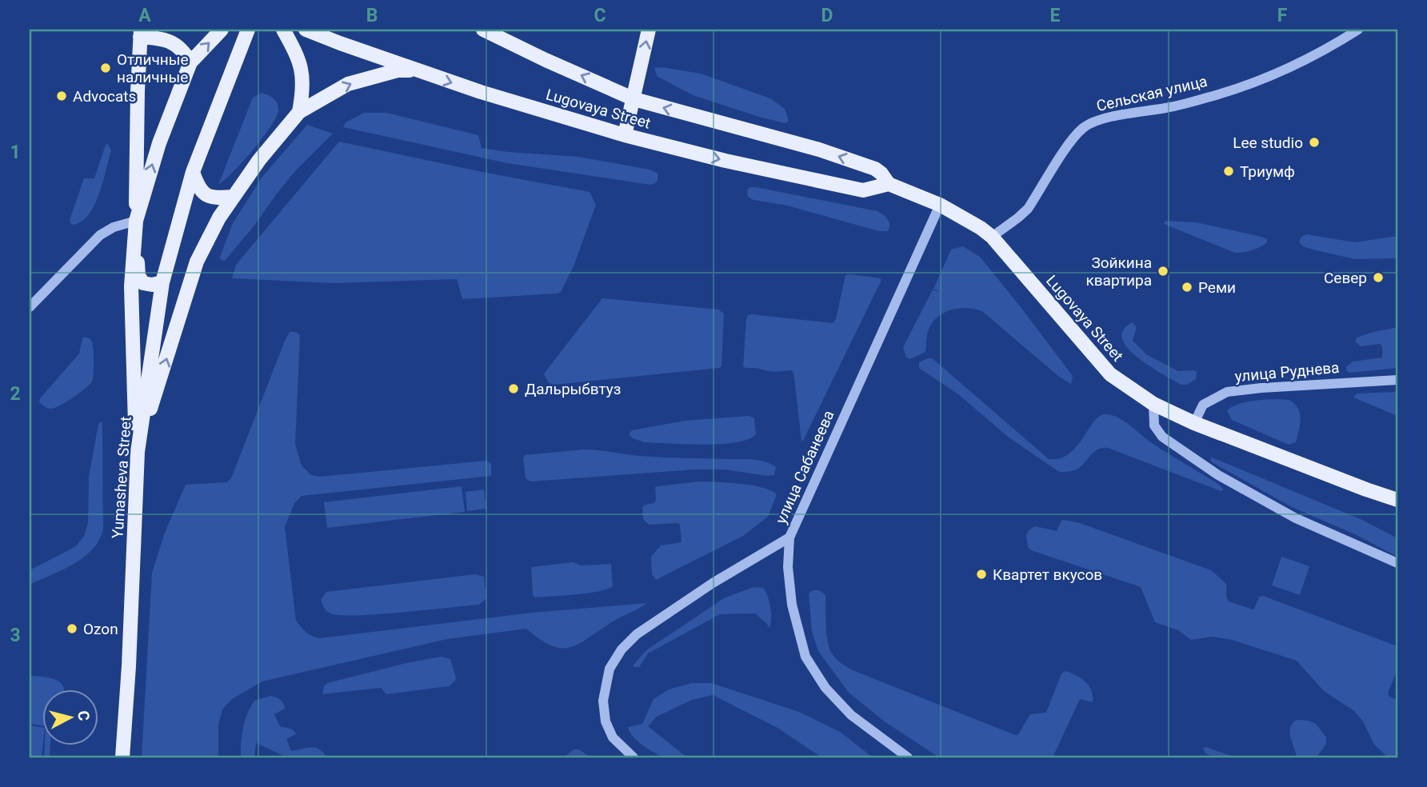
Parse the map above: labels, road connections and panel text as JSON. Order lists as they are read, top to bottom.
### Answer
{
  "streets": {
    "main road": ["Lugovaya Street", "Yumasheva Street"],
    "street": ["Сельская улица", "улица Руднева", "улица Сабанеева"]
  },
  "crossings": [
    ["Сельская улица", "Lugovaya Street"],
    ["Lugovaya Street", "улица Руднева"],
    ["Lugovaya Street", "улица Сабанеева"]
  ],
  "places": [
    "Отличные наличные",
    "Advocats",
    "Lee studio",
    "Триумф",
    "Зойкина квартира",
    "Север",
    "Реми",
    "Дальрыбвтуз",
    "Квартет вкусов",
    "Ozon"
  ],
  "north": "right",
  "grid": {
    "columns": [
      "A",
      "B",
      "C",
      "D",
      "E",
      "F"
    ],
    "rows": ["1", "2", "3"]
  }
}
